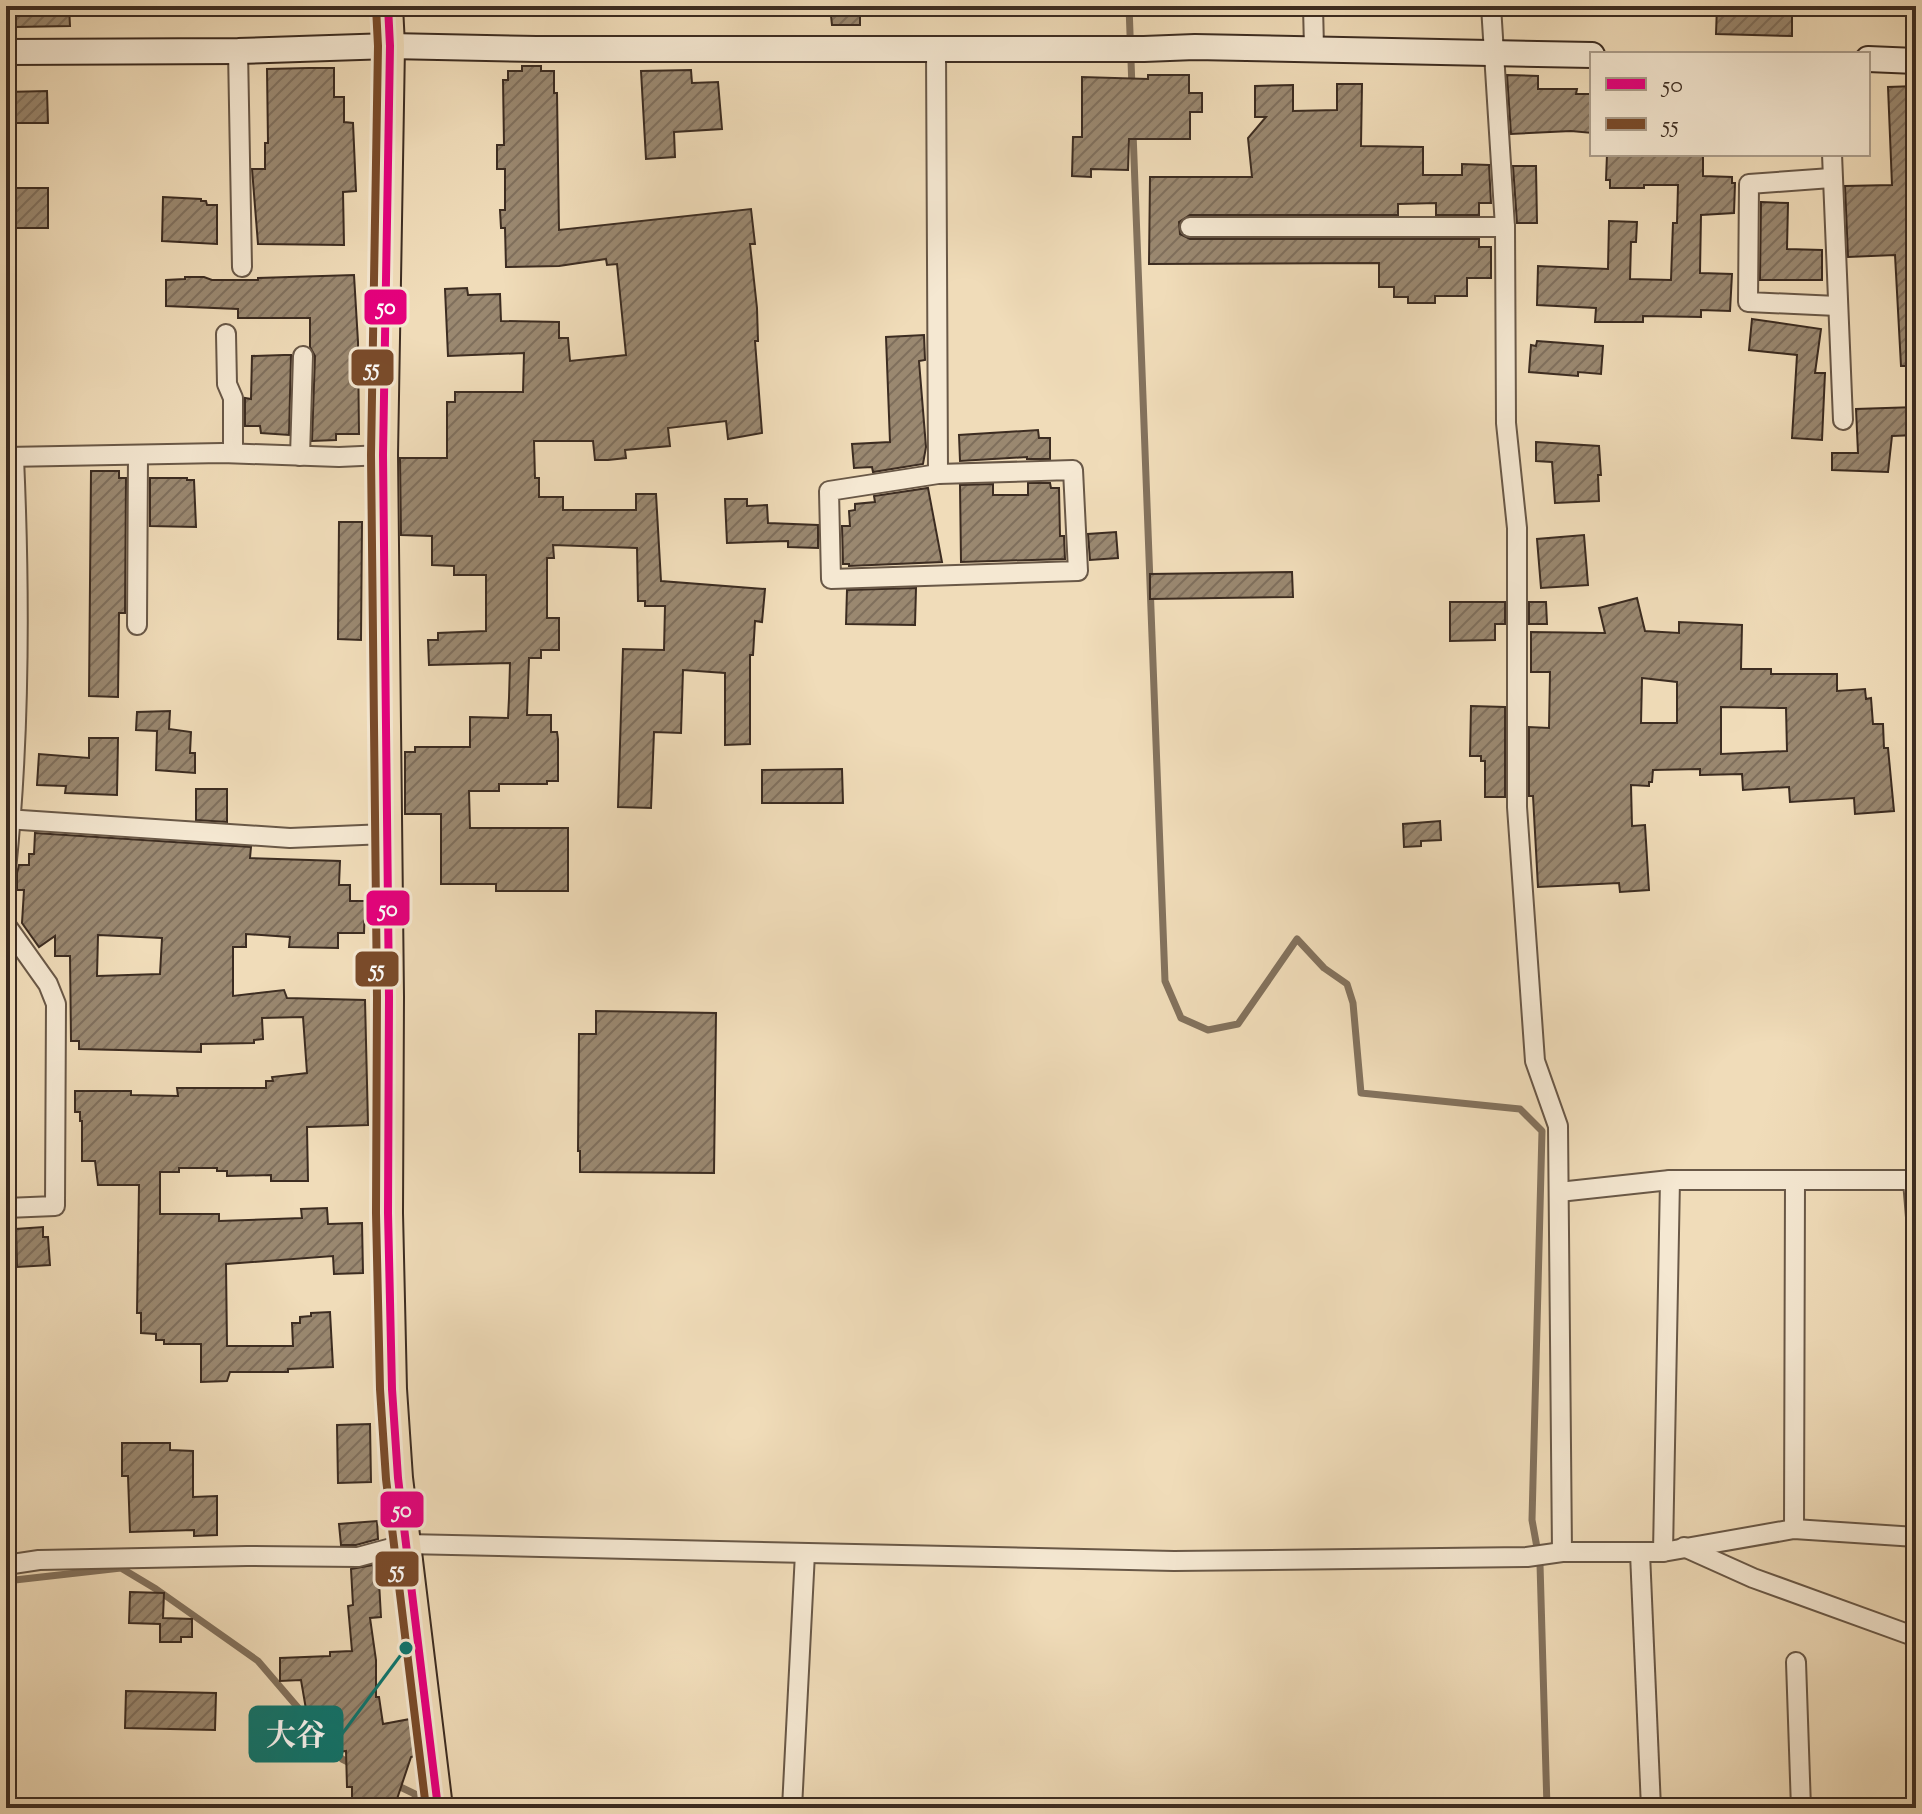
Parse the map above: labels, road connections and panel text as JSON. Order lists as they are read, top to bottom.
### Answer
{
  "places": ["大谷"],
  "lines": ["transit line 50", "transit line 55"],
  "legend": ["50", "55"]
}
